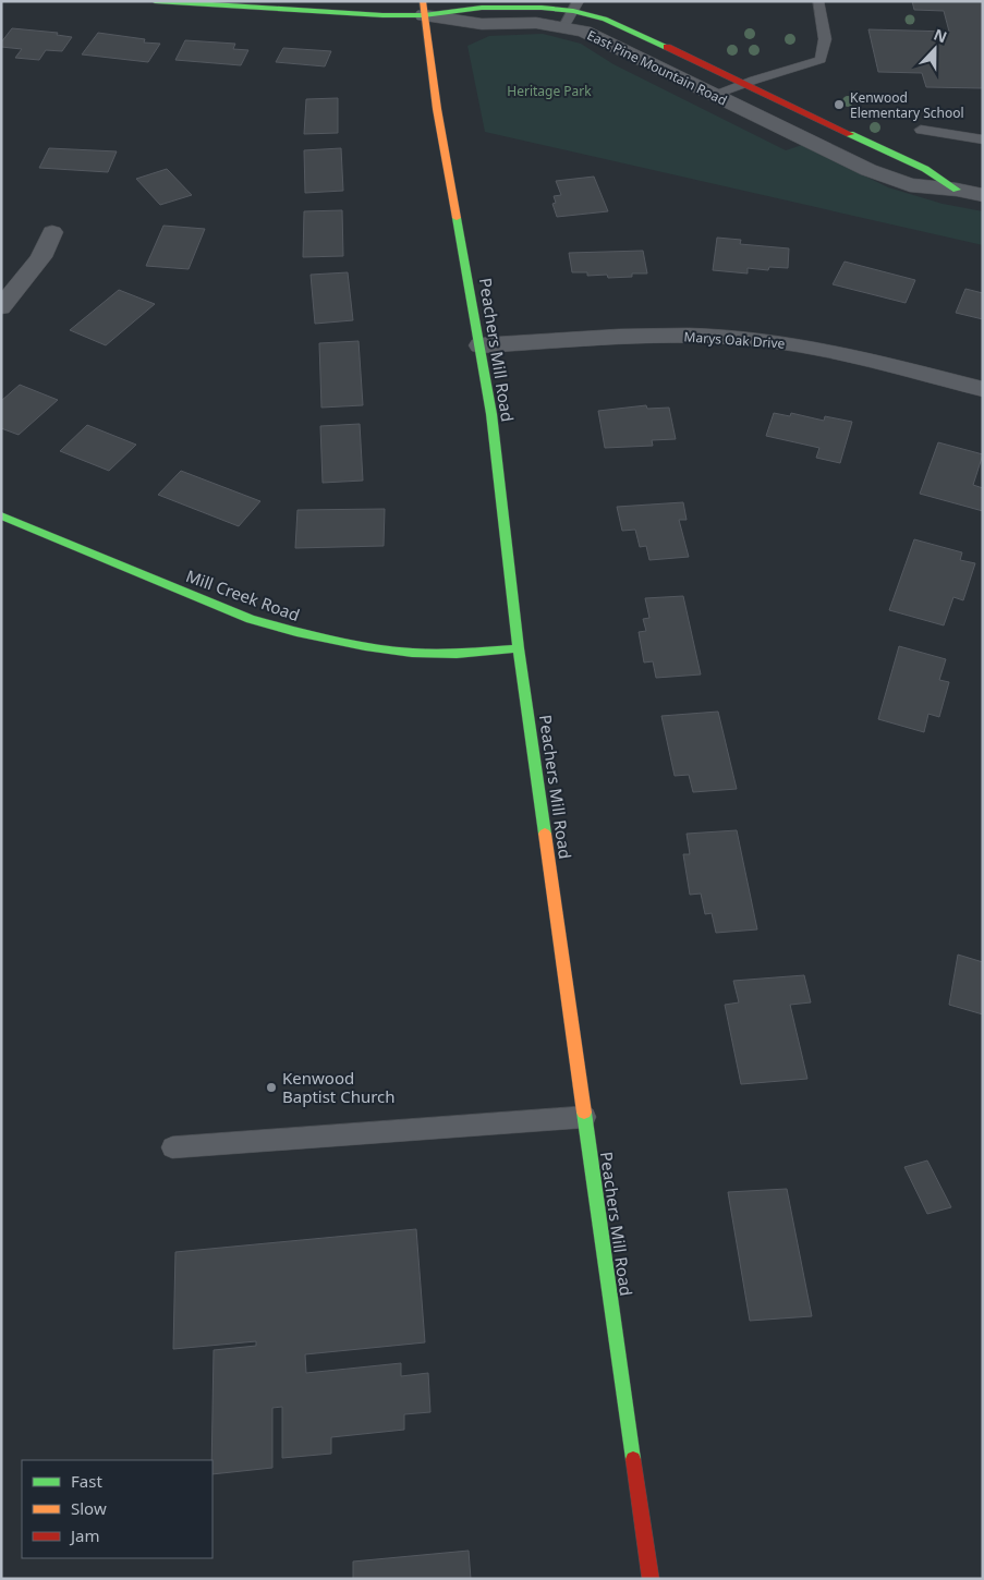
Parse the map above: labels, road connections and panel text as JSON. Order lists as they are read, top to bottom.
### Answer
{
  "streets": {
    "main road": ["East Pine Mountain Road", "Peachers Mill Road", "Mill Creek Road"],
    "street": ["Marys Oak Drive"]
  },
  "crossings": [
    ["East Pine Mountain Road", "Peachers Mill Road"],
    ["Marys Oak Drive", "Peachers Mill Road"],
    ["Peachers Mill Road", "Mill Creek Road"]
  ],
  "parks": ["Heritage Park"],
  "places": ["Kenwood Elementary School", "Kenwood Baptist Church"],
  "legend": ["Fast", "Slow", "Jam"],
  "north": "top"
}
